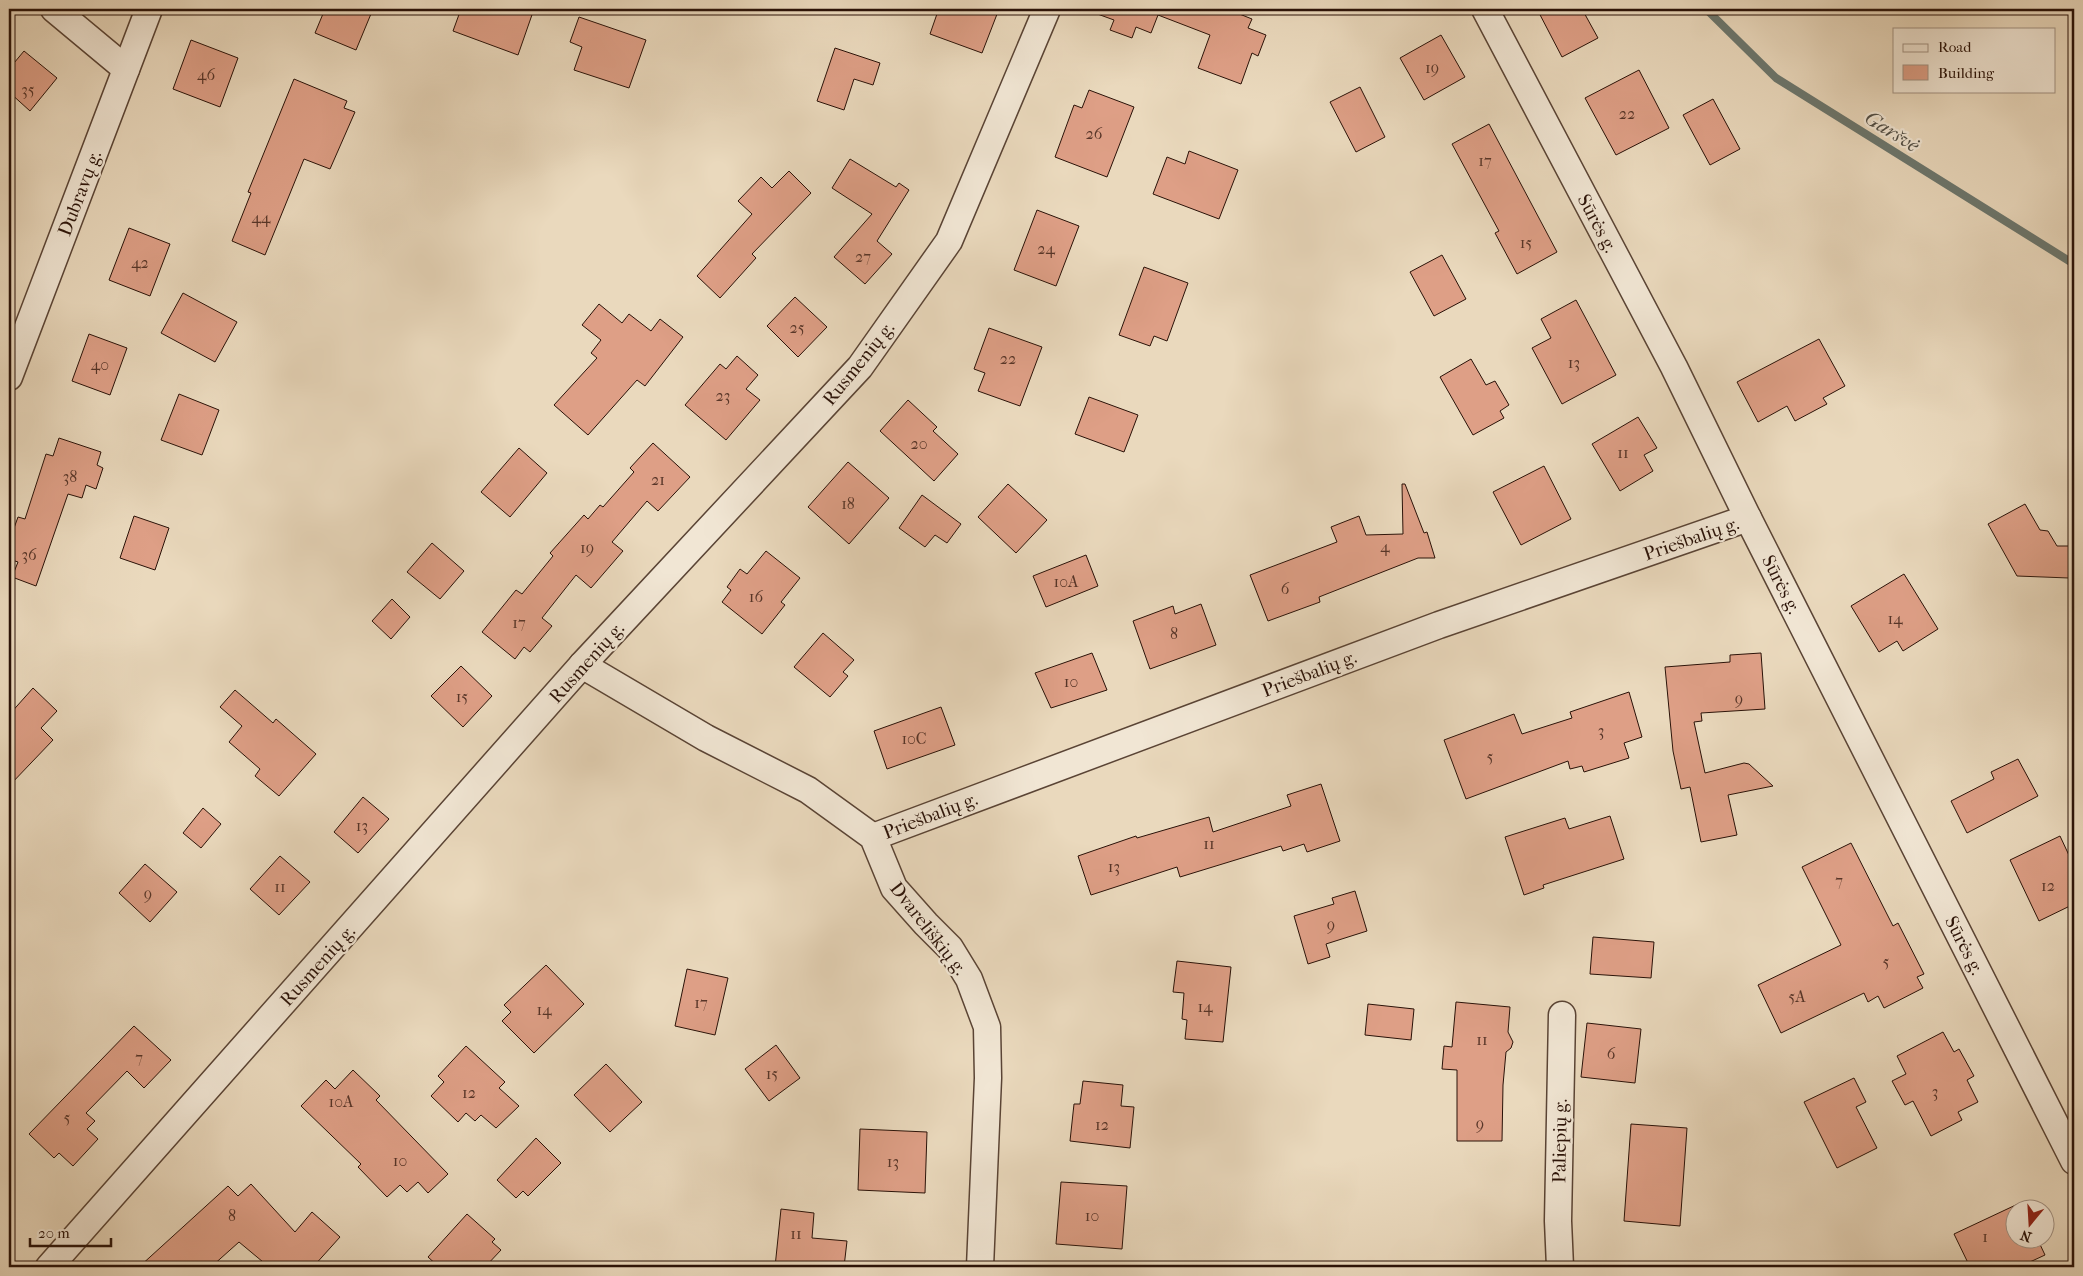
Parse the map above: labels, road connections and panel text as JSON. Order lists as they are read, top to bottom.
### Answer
{
  "streets": {
    "street": [
      "Dubravų g.",
      "Sūrės g.",
      "Rusmenių g.",
      "Priešbalių g.",
      "Dvareliškių g.",
      "Paliepių g."
    ]
  },
  "crossings": [
    ["Sūrės g.", "Priešbalių g."],
    ["Priešbalių g.", "Dvareliškių g."]
  ],
  "water": ["Garšvė"],
  "house_numbers": [
    "19",
    "46",
    "35",
    "22",
    "26",
    "17",
    "44",
    "15",
    "24",
    "27",
    "42",
    "25",
    "22",
    "13",
    "40",
    "23",
    "20",
    "11",
    "38",
    "21",
    "18",
    "4",
    "19",
    "36",
    "10A",
    "6",
    "16",
    "14",
    "17",
    "8",
    "10",
    "15",
    "9",
    "3",
    "10C",
    "5",
    "13",
    "11",
    "13",
    "7",
    "12",
    "11",
    "9",
    "9",
    "5",
    "5A",
    "17",
    "14",
    "14",
    "11",
    "6",
    "7",
    "15",
    "3",
    "12",
    "10A",
    "5",
    "9",
    "12",
    "10",
    "13",
    "8",
    "10",
    "11",
    "1"
  ],
  "legend": ["Road", "Building"],
  "scale_bar": "20 m",
  "north": "bottom"
}
